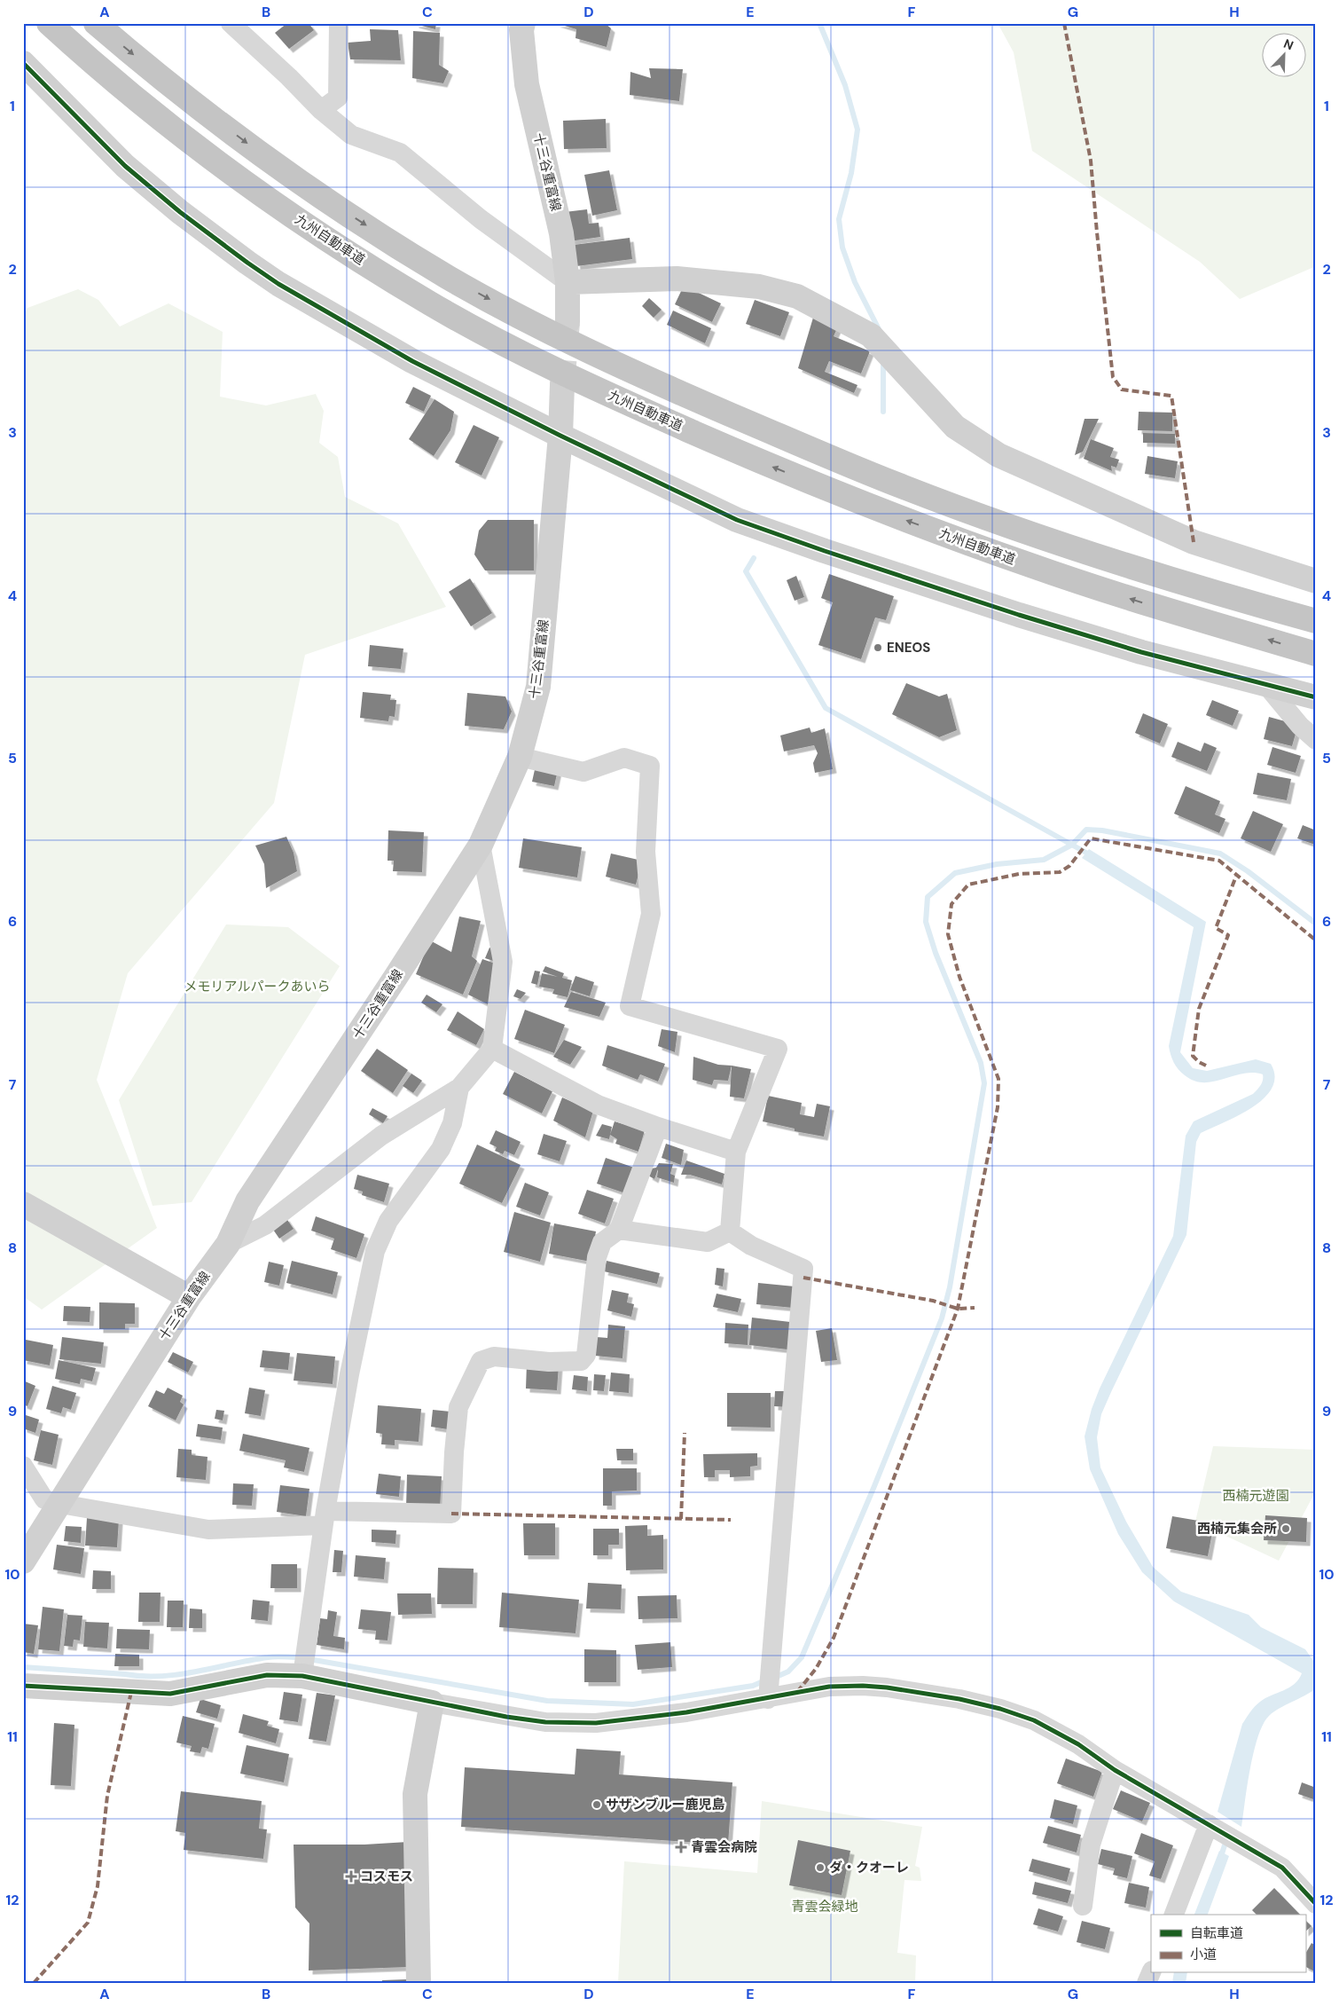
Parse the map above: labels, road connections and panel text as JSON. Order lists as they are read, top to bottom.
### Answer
{
  "streets": {
    "highway": ["九州自動車道"],
    "street": ["十三谷重富線"]
  },
  "parks": ["メモリアルパークあいら", "西楠元遊園", "青雲会緑地"],
  "places": {
    "other": [
      "ENEOS",
      "西楠元集会所",
      "サザンブルー鹿児島",
      "ダ・クオーレ"
    ],
    "health": ["青雲会病院", "コスモス"]
  },
  "legend": ["自転車道", "小道"],
  "north": "top right",
  "grid": {
    "columns": [
      "A",
      "B",
      "C",
      "D",
      "E",
      "F",
      "G",
      "H"
    ],
    "rows": [
      "1",
      "2",
      "3",
      "4",
      "5",
      "6",
      "7",
      "8",
      "9",
      "10",
      "11",
      "12"
    ]
  }
}
